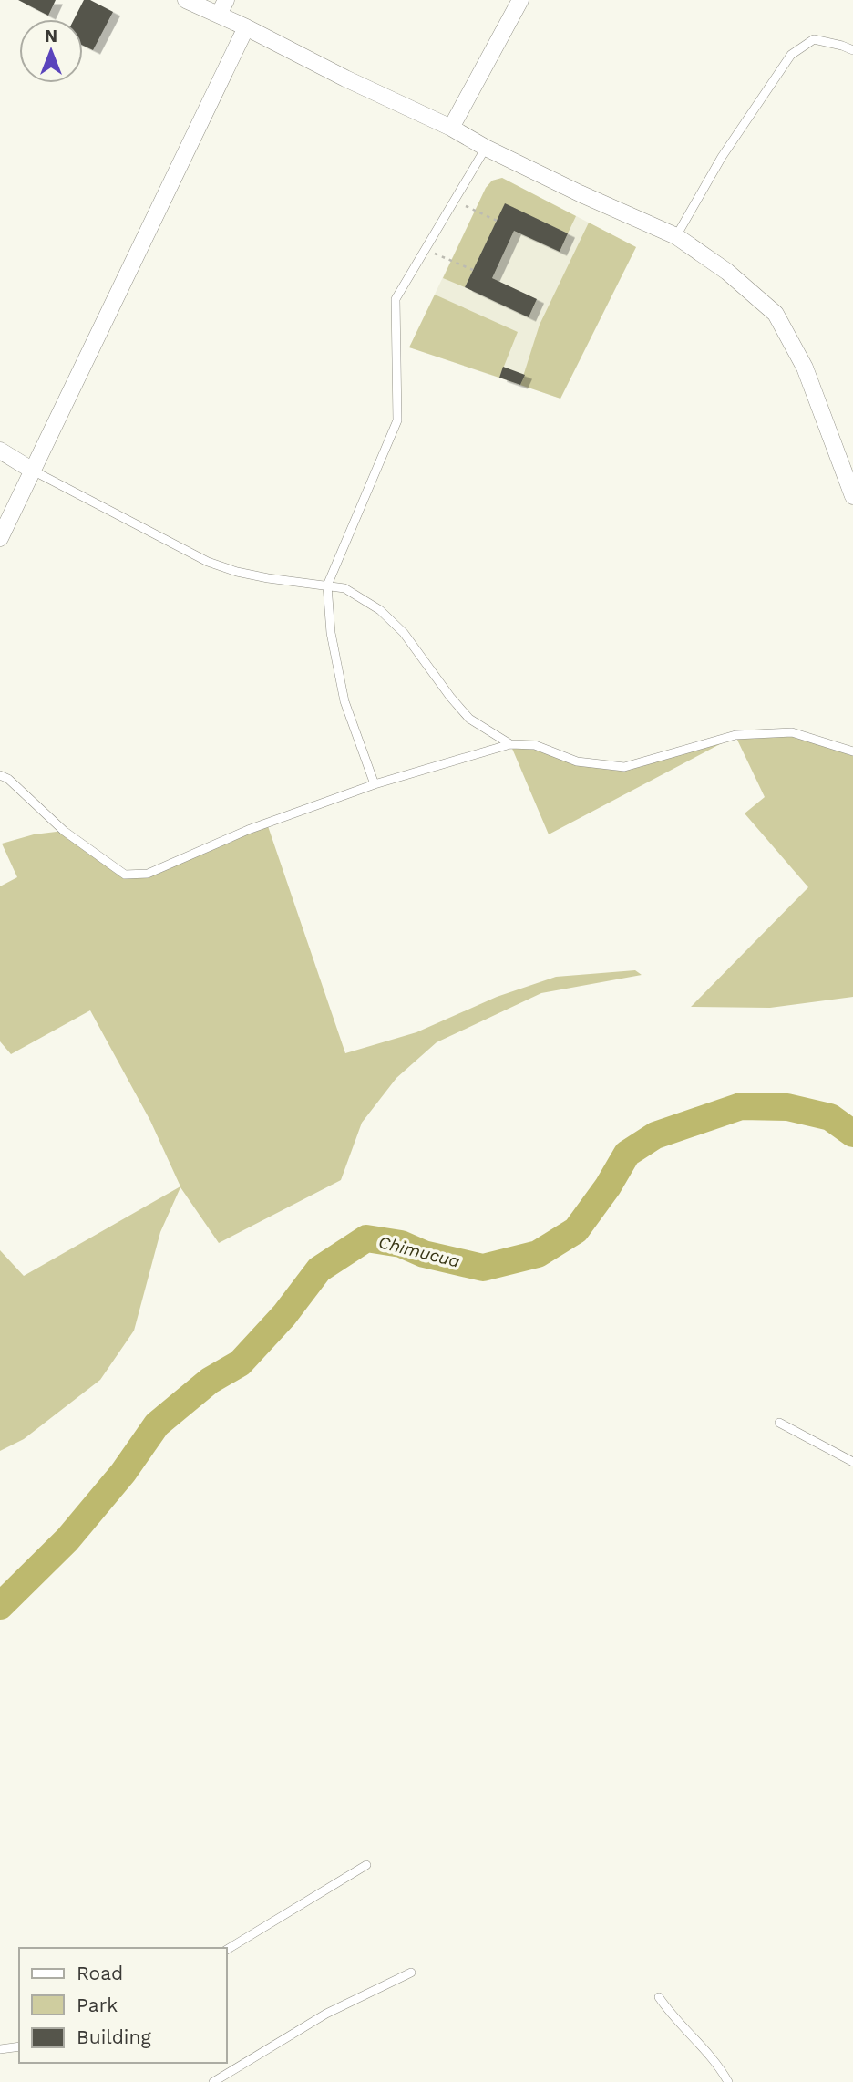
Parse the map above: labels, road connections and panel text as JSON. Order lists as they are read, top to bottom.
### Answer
{
  "water": ["Chimucua"],
  "legend": ["Road", "Park", "Building"],
  "north": "top"
}
